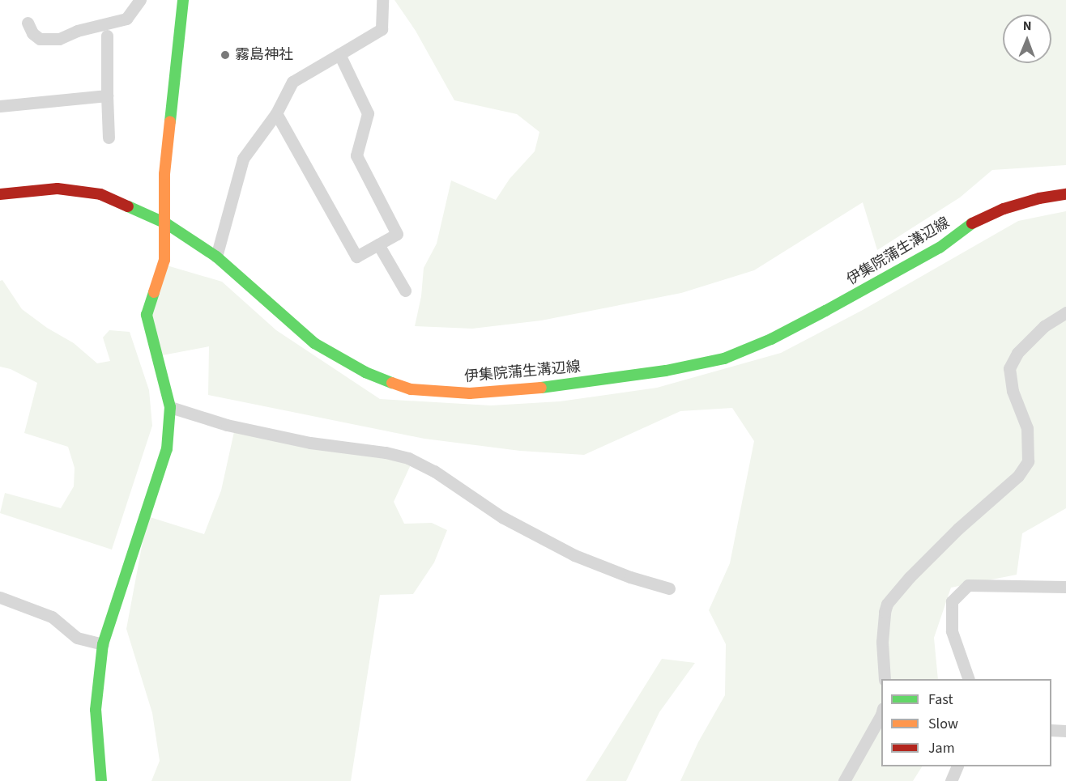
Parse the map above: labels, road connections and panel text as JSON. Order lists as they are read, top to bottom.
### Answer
{
  "streets": {
    "main road": ["伊集院蒲生溝辺線"]
  },
  "places": ["霧島神社"],
  "legend": ["Fast", "Slow", "Jam"],
  "north": "top"
}
